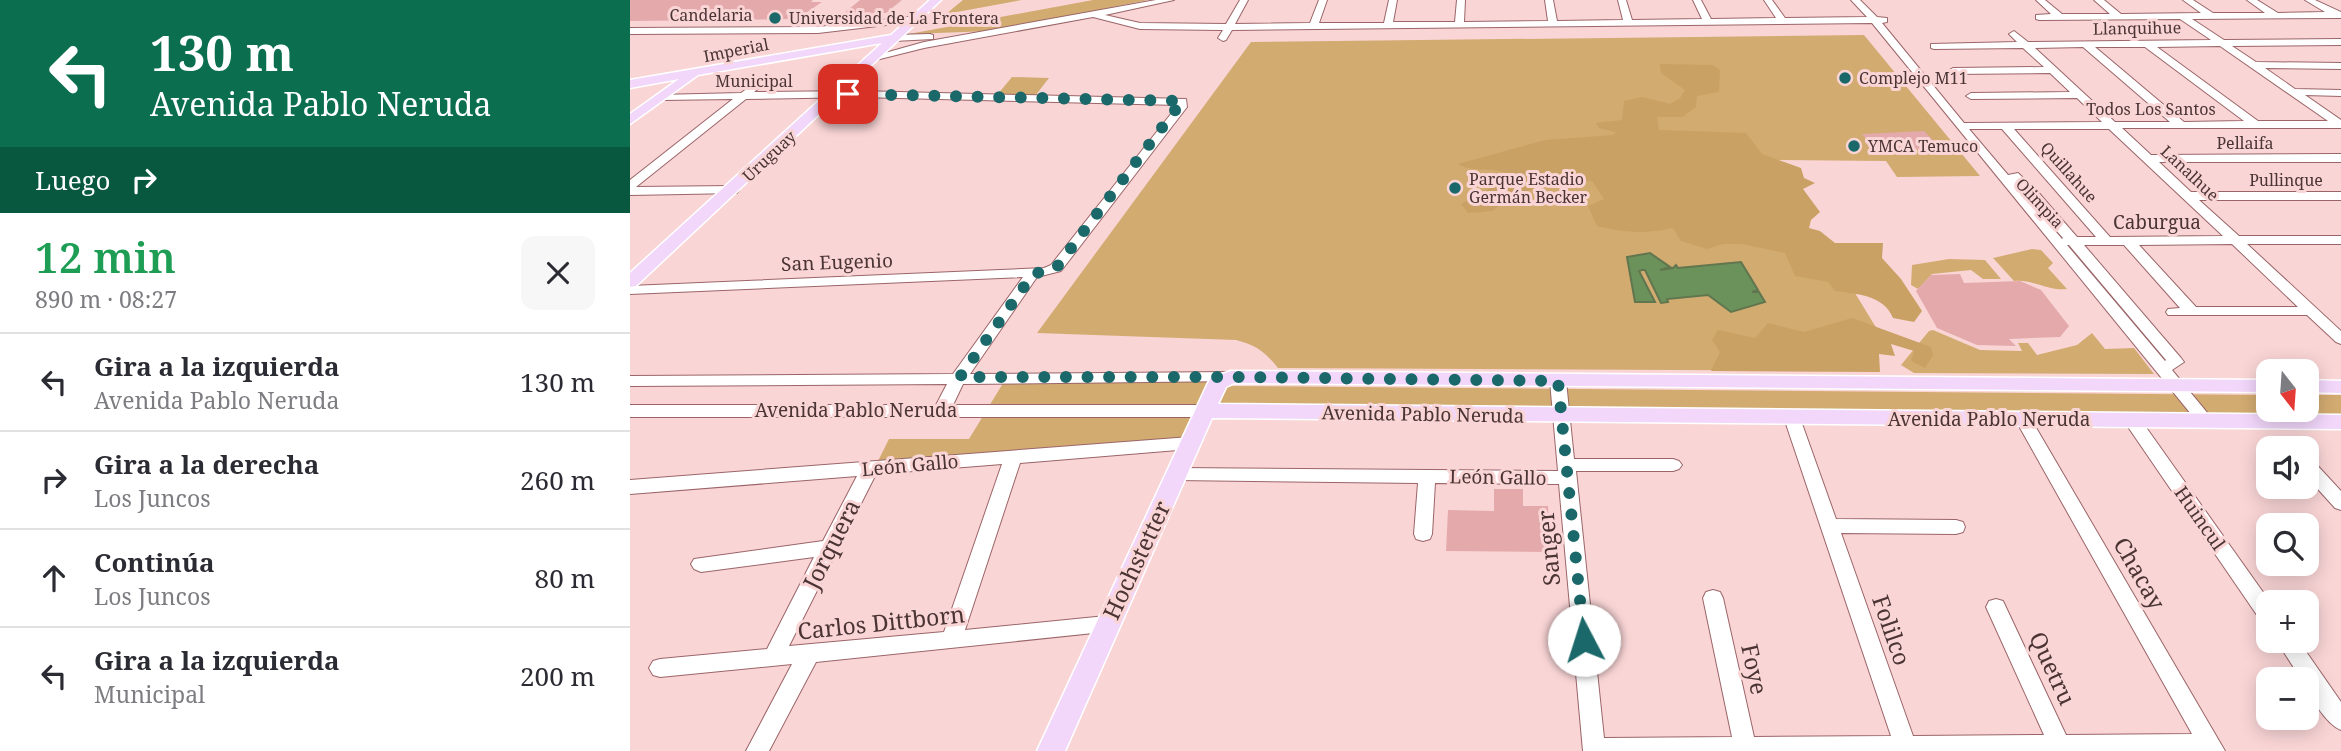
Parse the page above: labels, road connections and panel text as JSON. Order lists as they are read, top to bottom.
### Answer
{
  "streets": {
    "main road": [
      "Imperial",
      "Uruguay",
      "Avenida Pablo Neruda",
      "Hochstetter"
    ],
    "street": [
      "Candelaria",
      "Llanquihue",
      "Municipal",
      "Todos Los Santos",
      "Pellaifa",
      "Quillahue",
      "Lanalhue",
      "Pullinque",
      "Olimpia",
      "Caburgua",
      "San Eugenio",
      "León Gallo",
      "Huincul",
      "Jorquera",
      "Sanger",
      "Chacay",
      "Carlos Dittborn",
      "Folilco",
      "Quetru",
      "Foye"
    ]
  },
  "crossings": [
    ["Candelaria", "Imperial"],
    ["Candelaria", "Uruguay"],
    ["Llanquihue", "Lanalhue"],
    ["Imperial", "Uruguay"],
    ["Municipal", "Uruguay"],
    ["Municipal", "San Eugenio"],
    ["Todos Los Santos", "Quillahue"],
    ["Todos Los Santos", "Lanalhue"],
    ["Todos Los Santos", "Olimpia"],
    ["Pellaifa", "Lanalhue"],
    ["Quillahue", "Caburgua"],
    ["Lanalhue", "Pullinque"],
    ["Lanalhue", "Caburgua"],
    ["Olimpia", "Caburgua"],
    ["Olimpia", "Avenida Pablo Neruda"],
    ["Avenida Pablo Neruda", "Huincul"],
    ["Avenida Pablo Neruda", "Sanger"],
    ["Avenida Pablo Neruda", "Hochstetter"],
    ["Avenida Pablo Neruda", "Chacay"],
    ["Avenida Pablo Neruda", "Folilco"],
    ["León Gallo", "Jorquera"],
    ["León Gallo", "Sanger"],
    ["León Gallo", "Hochstetter"],
    ["Jorquera", "Carlos Dittborn"],
    ["Hochstetter", "Carlos Dittborn"]
  ],
  "places": [
    "Universidad de La Frontera",
    "Complejo M11",
    "YMCA Temuco",
    "Parque Estadio Germán Becker"
  ],
  "north": "bottom",
  "page": {
    "turn": ["130 m", "Avenida Pablo Neruda"],
    "then": "Luego",
    "heading": ["12 min", "890 m · 08:27"],
    "list": [
      {
        "name": "Gira a la izquierda",
        "note": "Avenida Pablo Neruda",
        "value": "130 m"
      },
      {
        "name": "Gira a la derecha",
        "note": "Los Juncos",
        "value": "260 m"
      },
      {
        "name": "Continúa",
        "note": "Los Juncos",
        "value": "80 m"
      },
      {
        "name": "Gira a la izquierda",
        "note": "Municipal",
        "value": "200 m"
      }
    ],
    "map_buttons": ["+", "−"]
  }
}
